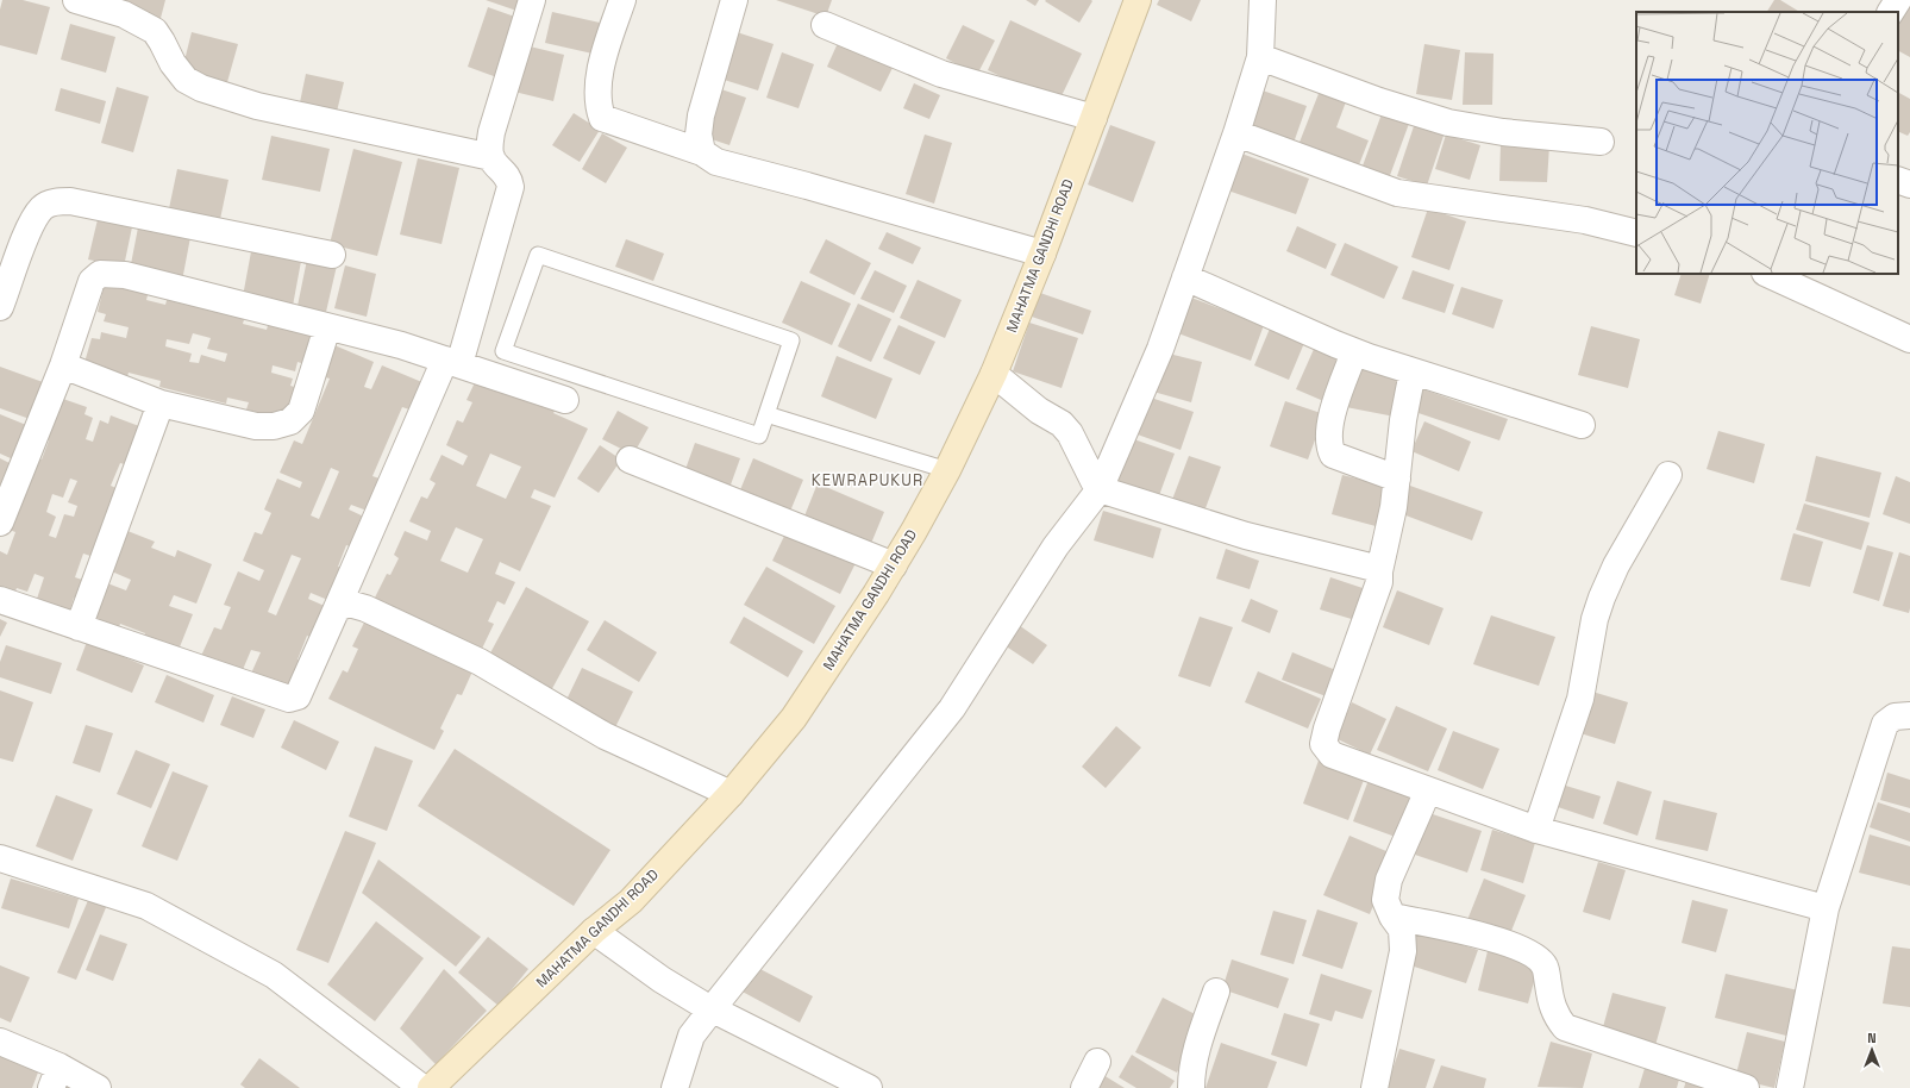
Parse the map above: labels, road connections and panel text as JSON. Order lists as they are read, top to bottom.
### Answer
{
  "streets": {
    "main road": ["MAHATMA GANDHI ROAD"]
  },
  "districts": ["KEWRAPUKUR"],
  "north": "top"
}
